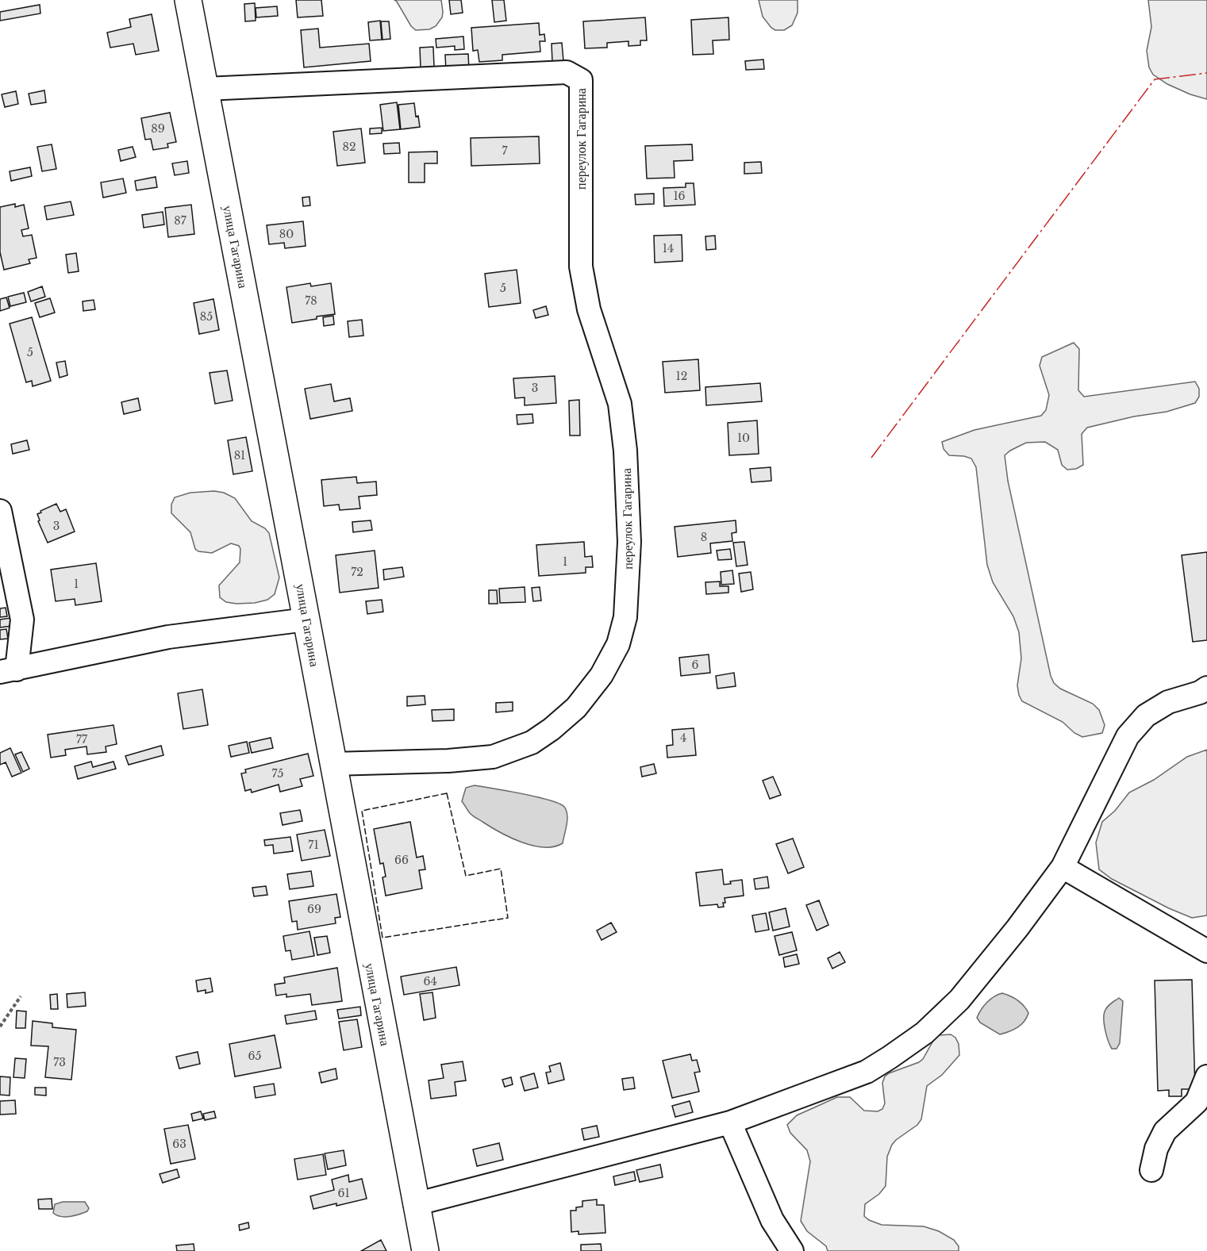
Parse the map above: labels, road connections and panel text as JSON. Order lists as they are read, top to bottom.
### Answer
{
  "streets": {
    "main road": ["улица Гагарина"],
    "street": ["переулок Гагарина"]
  },
  "crossings": [
    ["переулок Гагарина", "улица Гагарина"]
  ],
  "house_numbers": [
    "89",
    "82",
    "7",
    "16",
    "87",
    "80",
    "14",
    "5",
    "78",
    "85",
    "5",
    "12",
    "3",
    "10",
    "81",
    "3",
    "8",
    "1",
    "72",
    "1",
    "6",
    "4",
    "77",
    "75",
    "71",
    "66",
    "69",
    "64",
    "65",
    "73",
    "63",
    "61"
  ]
}
